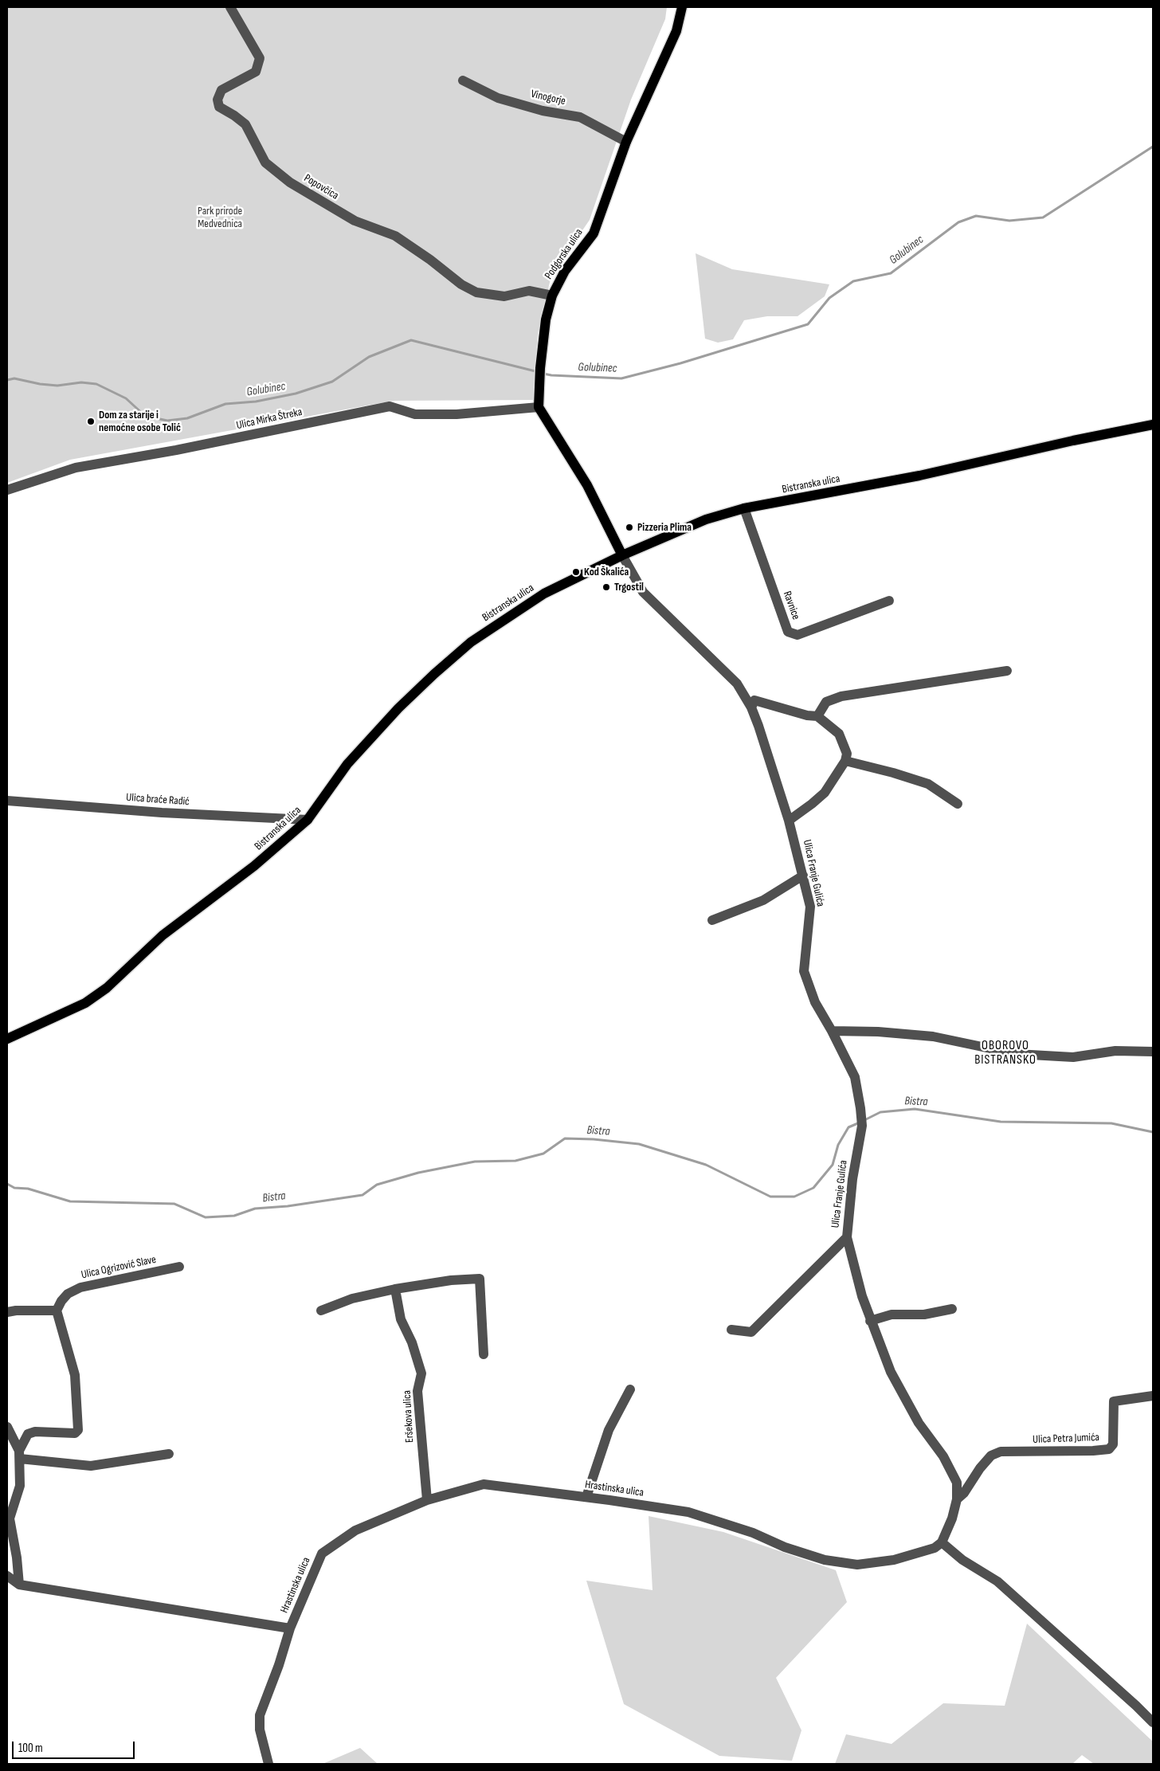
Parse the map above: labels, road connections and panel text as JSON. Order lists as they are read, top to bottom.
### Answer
{
  "streets": {
    "main road": ["Podgorska ulica", "Bistranska ulica"],
    "street": [
      "Vinogorje",
      "Popovčica",
      "Ulica Mirka Štreka",
      "Ravnice",
      "Ulica braće Radić",
      "Ulica Franje Gulića",
      "Ulica Ogrizović Slave",
      "Eršekova ulica",
      "Ulica Petra Jumića",
      "Hrastinska ulica"
    ]
  },
  "crossings": [
    ["Vinogorje", "Podgorska ulica"],
    ["Popovčica", "Podgorska ulica"],
    ["Podgorska ulica", "Ulica Mirka Štreka"],
    ["Bistranska ulica", "Ravnice"],
    ["Bistranska ulica", "Ulica braće Radić"],
    ["Bistranska ulica", "Ulica Franje Gulića"],
    ["Ulica Franje Gulića", "Ulica Petra Jumića"],
    ["Eršekova ulica", "Hrastinska ulica"]
  ],
  "districts": ["OBOROVO BISTRANSKO"],
  "water": ["Golubinec", "Bistra"],
  "parks": ["Park prirode Medvednica"],
  "places": [
    "Dom za starije i nemoćne osobe Tolić",
    "Pizzeria Plima",
    "Kod Škalića",
    "Trgostil"
  ],
  "scale_bar": "100 m"
}
